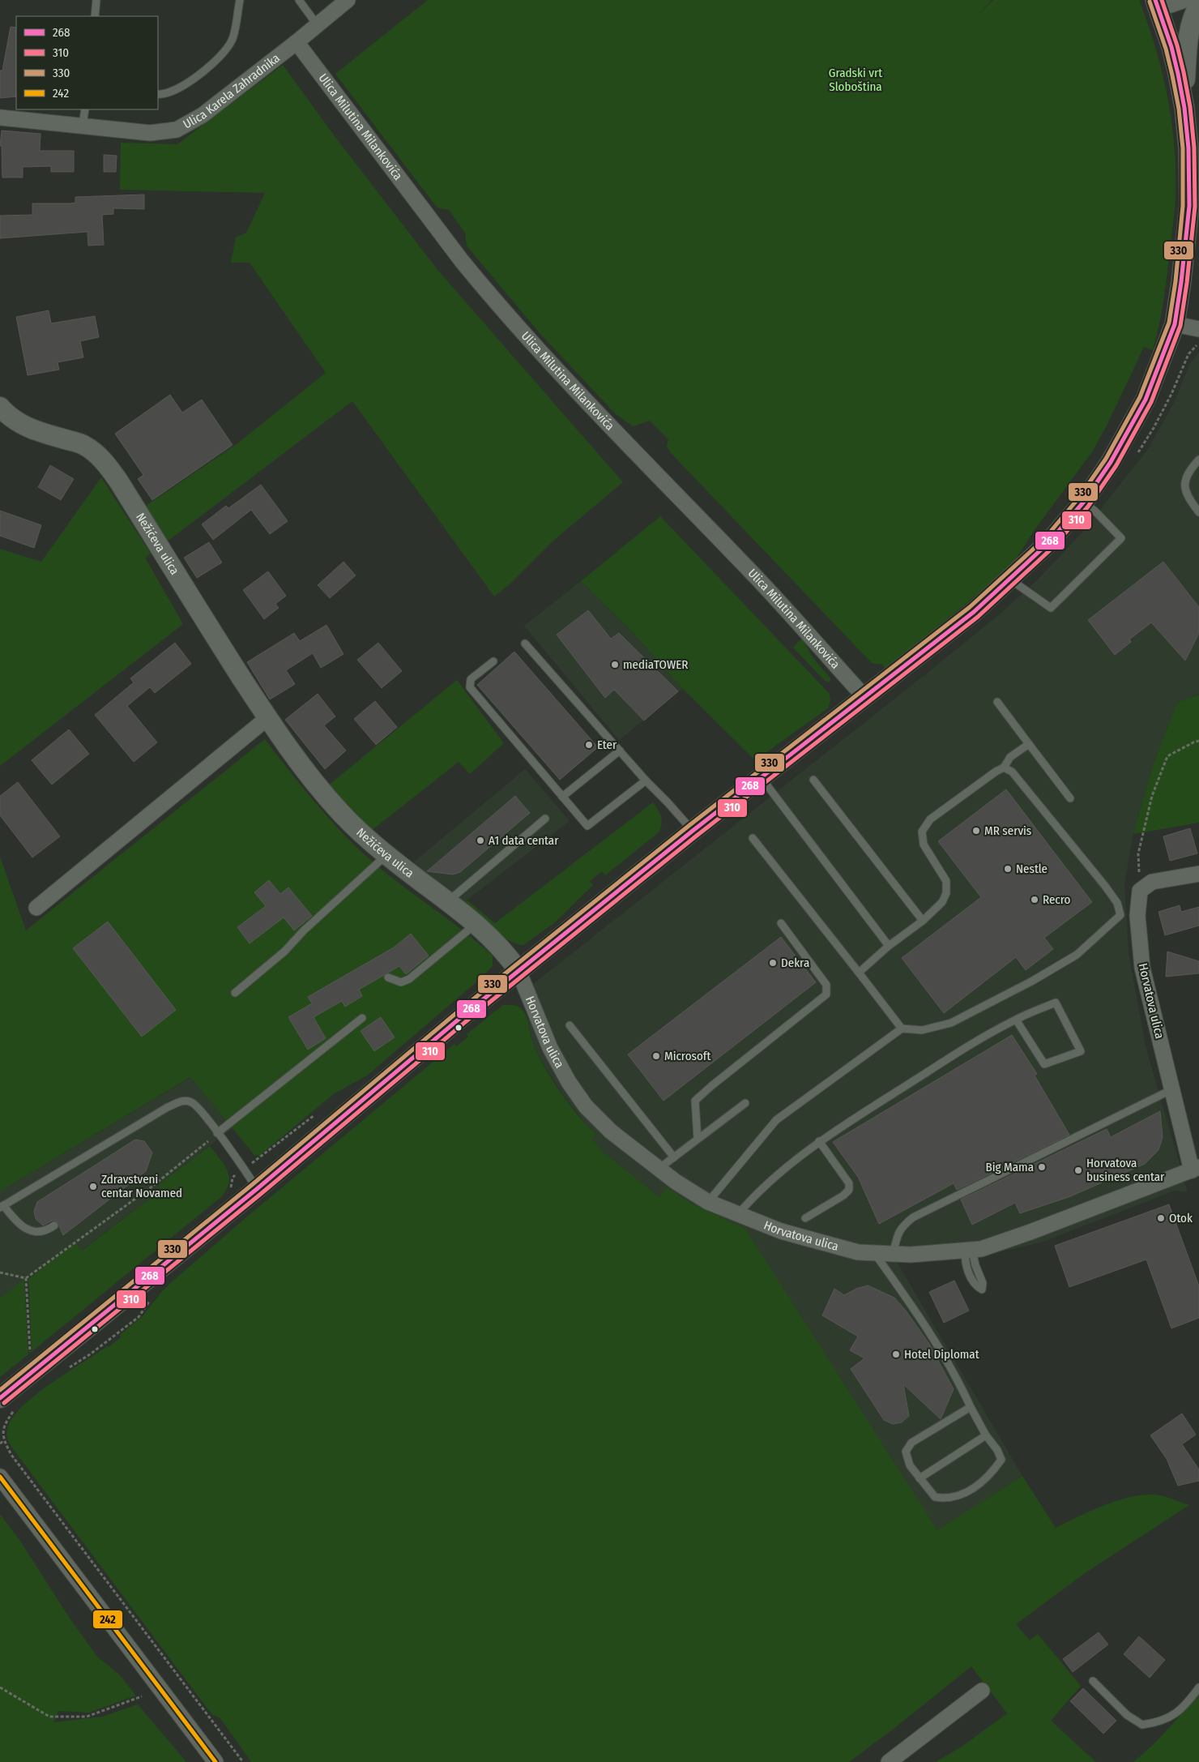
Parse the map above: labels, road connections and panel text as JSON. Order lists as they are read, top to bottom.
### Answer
{
  "streets": {
    "street": [
      "Ulica Karela Zahradnika",
      "Ulica Milutina Milankovića",
      "Nežićeva ulica",
      "Horvatova ulica"
    ]
  },
  "crossings": [
    ["Ulica Karela Zahradnika", "Ulica Milutina Milankovića"],
    ["Nežićeva ulica", "Horvatova ulica"]
  ],
  "parks": ["Gradski vrt Sloboština"],
  "places": [
    "mediaTOWER",
    "Eter",
    "MR servis",
    "A1 data centar",
    "Nestle",
    "Recro",
    "Dekra",
    "Microsoft",
    "Big Mama",
    "Horvatova business centar",
    "Zdravstveni centar Novamed",
    "Otok",
    "Hotel Diplomat"
  ],
  "lines": [
    "transit line 268",
    "transit line 310",
    "transit line 330",
    "transit line 242"
  ],
  "legend": [
    "268",
    "310",
    "330",
    "242"
  ]
}
